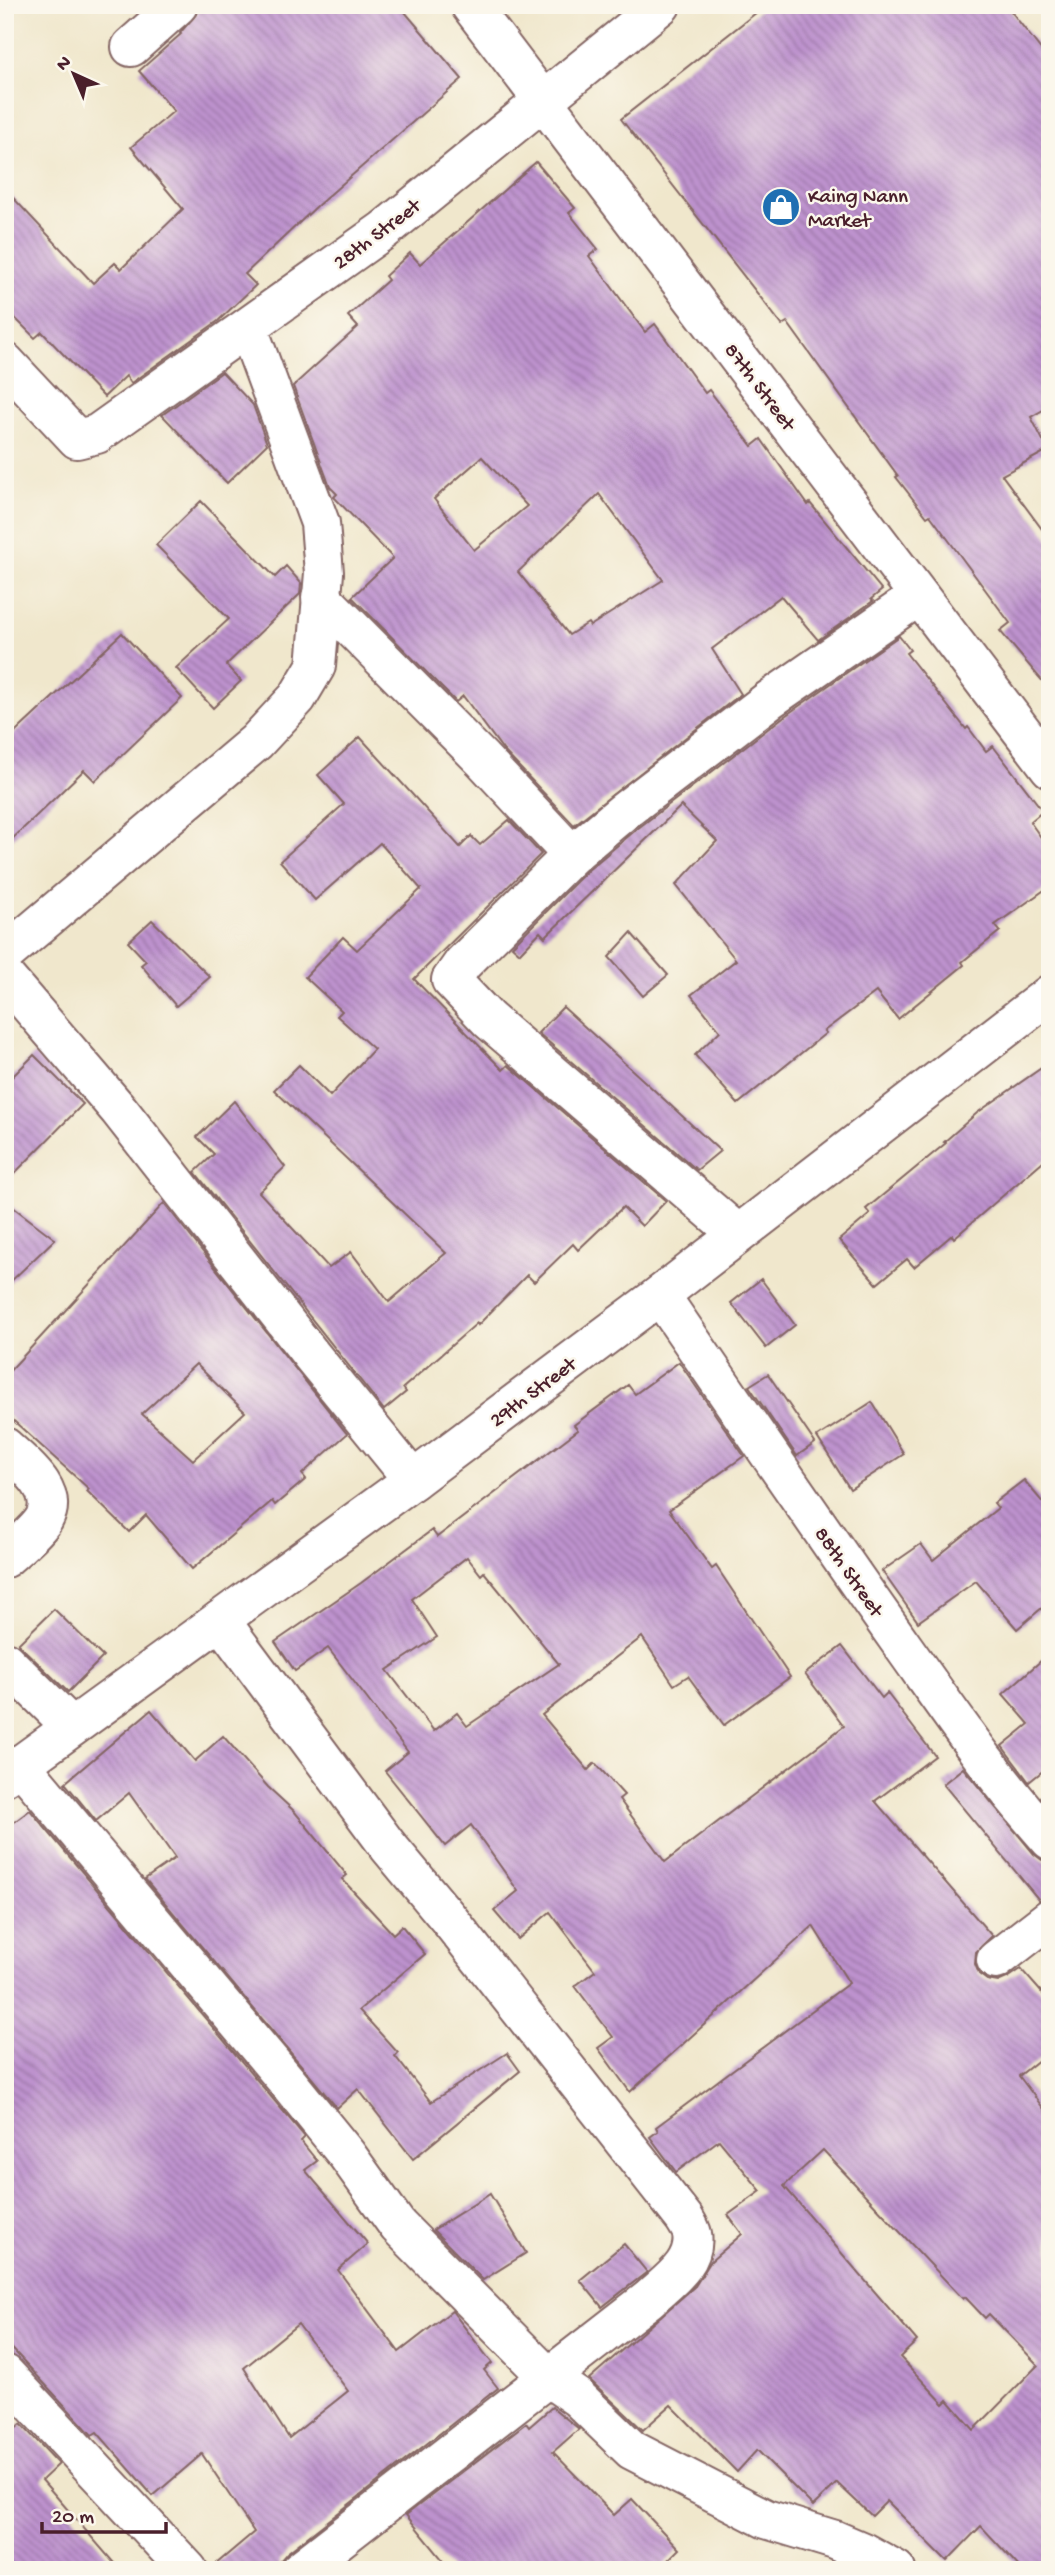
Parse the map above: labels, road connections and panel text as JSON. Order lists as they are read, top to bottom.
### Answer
{
  "streets": {
    "street": [
      "28th Street",
      "87th Street",
      "29th Street",
      "88th Street"
    ]
  },
  "crossings": [
    ["28th Street", "87th Street"],
    ["29th Street", "88th Street"]
  ],
  "places": {
    "shop": ["Kaing Nann Market"]
  },
  "scale_bar": "20 m",
  "north": "top left"
}
